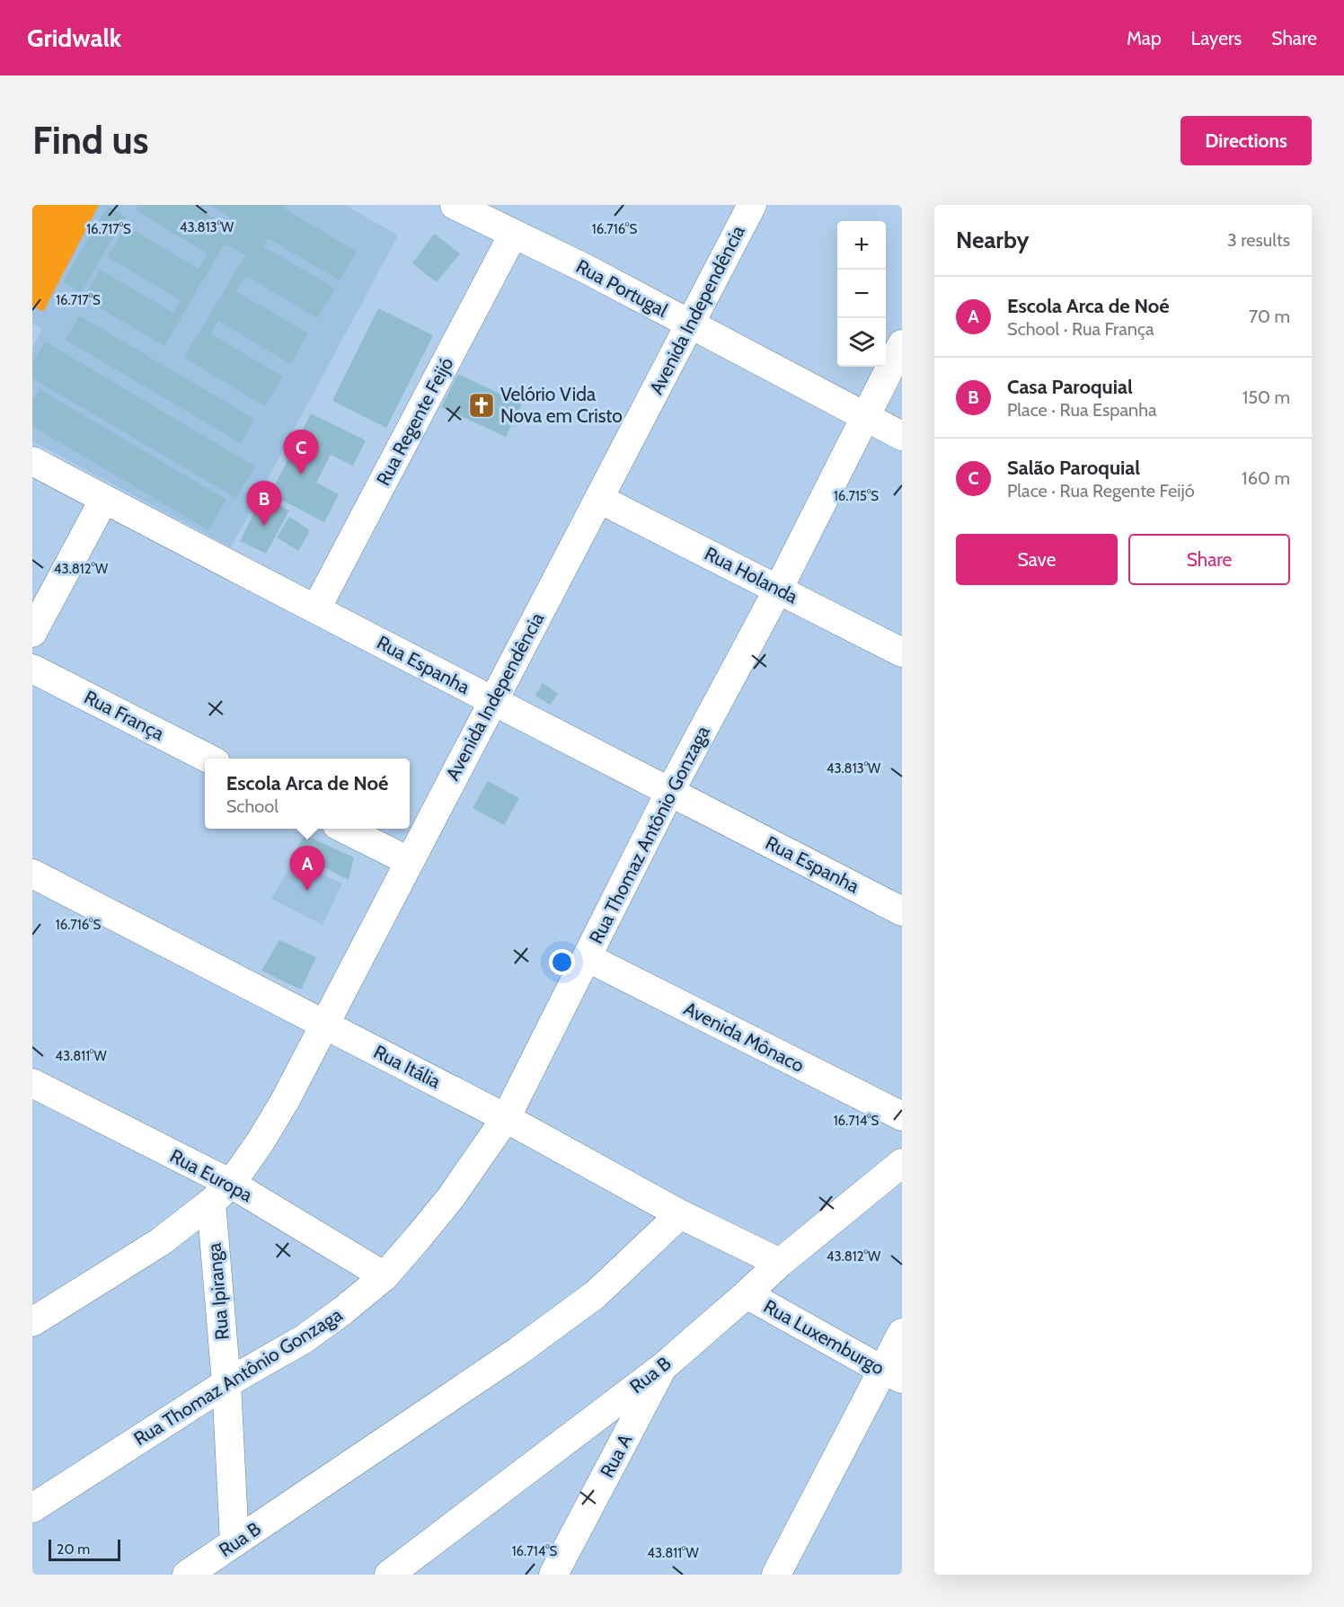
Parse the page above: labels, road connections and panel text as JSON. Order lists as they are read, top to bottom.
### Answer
{
  "streets": {
    "street": [
      "Rua Portugal",
      "Avenida Independência",
      "Rua Regente Feijó",
      "Rua Holanda",
      "Rua Espanha",
      "Rua França",
      "Rua Thomaz Antônio Gonzaga",
      "Avenida Mônaco",
      "Rua Itália",
      "Rua Europa",
      "Rua Ipiranga",
      "Rua Luxemburgo",
      "Rua B",
      "Rua A"
    ]
  },
  "crossings": [
    ["Rua Portugal", "Avenida Independência"],
    ["Rua Portugal", "Rua Regente Feijó"],
    ["Rua Portugal", "Rua Thomaz Antônio Gonzaga"],
    ["Avenida Independência", "Rua Holanda"],
    ["Avenida Independência", "Rua Espanha"],
    ["Avenida Independência", "Rua Itália"],
    ["Avenida Independência", "Rua Europa"],
    ["Avenida Independência", "Rua Ipiranga"],
    ["Rua Regente Feijó", "Rua Espanha"],
    ["Rua Holanda", "Rua Thomaz Antônio Gonzaga"],
    ["Rua Espanha", "Rua Thomaz Antônio Gonzaga"],
    ["Rua Thomaz Antônio Gonzaga", "Avenida Mônaco"],
    ["Rua Thomaz Antônio Gonzaga", "Rua Itália"],
    ["Rua Thomaz Antônio Gonzaga", "Rua Europa"],
    ["Rua Thomaz Antônio Gonzaga", "Rua Ipiranga"],
    ["Rua Itália", "Rua B"],
    ["Rua Europa", "Rua Ipiranga"],
    ["Rua Ipiranga", "Rua B"],
    ["Rua Luxemburgo", "Rua B"],
    ["Rua B", "Rua A"]
  ],
  "places": {
    "church": ["Velório Vida Nova em Cristo"]
  },
  "scale_bar": "20 m",
  "page": {
    "header": "Gridwalk",
    "nav": ["Map", "Layers", "Share"],
    "buttons": [
      "Directions",
      ["Save", "Share"]
    ],
    "title": "Find us",
    "heading": ["Nearby", "3 results"],
    "map_buttons": ["+", "−"],
    "list": [
      {
        "mark": "A",
        "name": "Escola Arca de Noé",
        "note": "School · Rua França",
        "value": "70 m"
      },
      {
        "mark": "B",
        "name": "Casa Paroquial",
        "note": "Place · Rua Espanha",
        "value": "150 m"
      },
      {
        "mark": "C",
        "name": "Salão Paroquial",
        "note": "Place · Rua Regente Feijó",
        "value": "160 m"
      }
    ],
    "pins": ["C", "B", "A"],
    "popup": ["Escola Arca de Noé", "School"],
    "scale": "20 m"
  },
  "coordinates": [
    "43.813°W",
    "16.717°S",
    "16.716°S",
    "16.715°S",
    "43.812°W",
    "43.811°W",
    "16.714°S"
  ]
}
